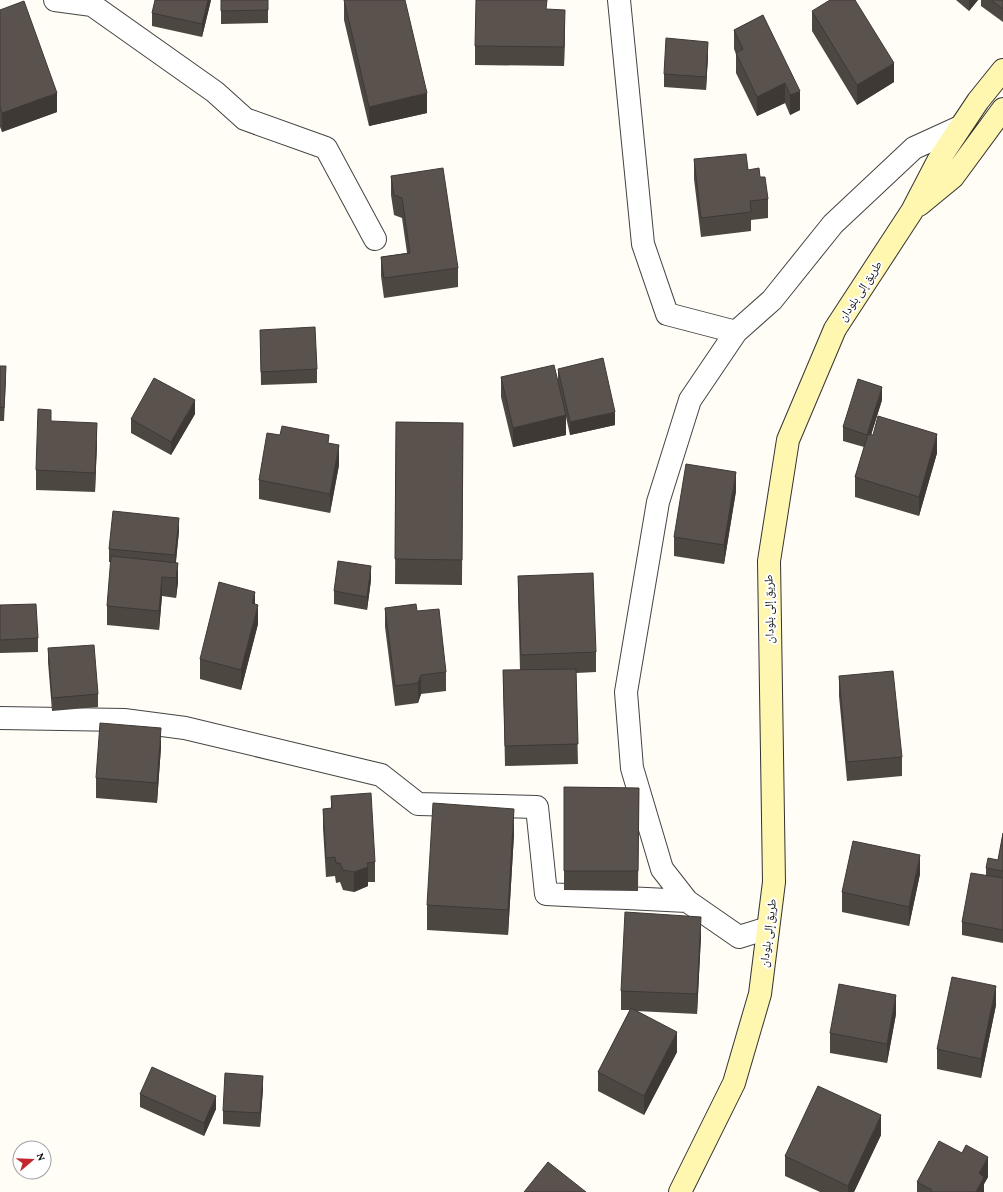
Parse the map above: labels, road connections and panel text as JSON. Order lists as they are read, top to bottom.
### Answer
{
  "streets": {
    "main road": ["طريق إلى بلودان"]
  },
  "north": "right"
}
